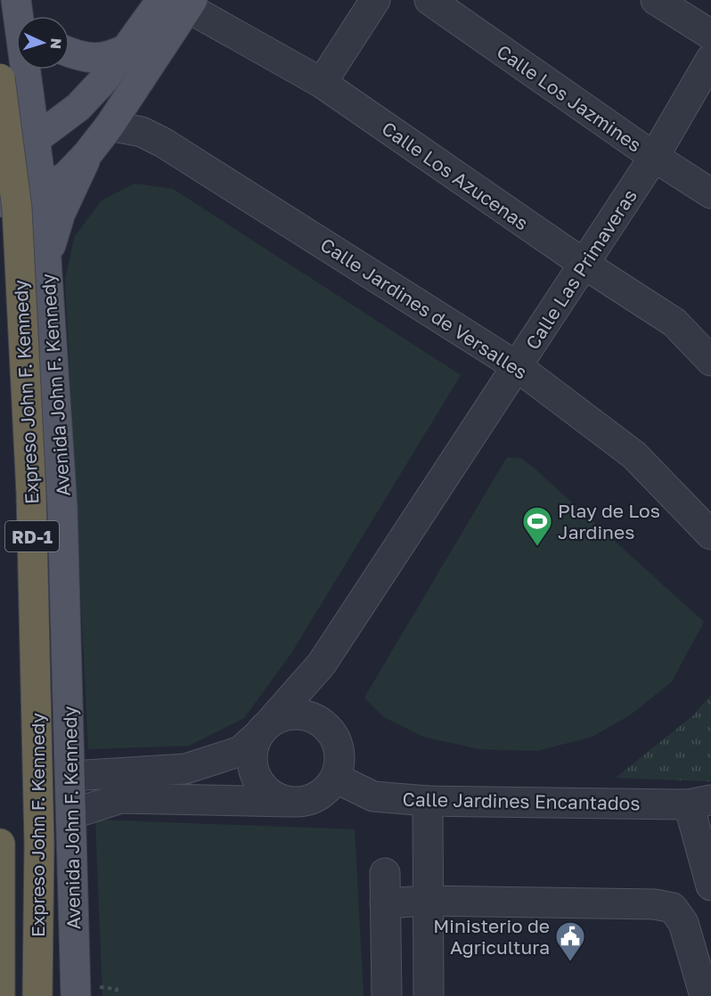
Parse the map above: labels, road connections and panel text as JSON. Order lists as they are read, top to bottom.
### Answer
{
  "streets": {
    "highway": ["Expreso John F. Kennedy", "RD-1"],
    "main road": ["Avenida John F. Kennedy"],
    "street": [
      "Calle Los Jazmines",
      "Calle Los Azucenas",
      "Calle Las Primaveras",
      "Calle Jardines de Versalles",
      "Calle Jardines Encantados"
    ]
  },
  "crossings": [
    ["Calle Los Jazmines", "Calle Las Primaveras"],
    ["Calle Los Azucenas", "Calle Las Primaveras"],
    ["Calle Las Primaveras", "Calle Jardines de Versalles"],
    ["Calle Las Primaveras", "Avenida John F. Kennedy"],
    ["Calle Las Primaveras", "Calle Jardines Encantados"],
    ["Avenida John F. Kennedy", "Expreso John F. Kennedy"]
  ],
  "places": {
    "sports": ["Play de Los Jardines"],
    "public building": ["Ministerio de Agricultura"]
  },
  "north": "right"
}
